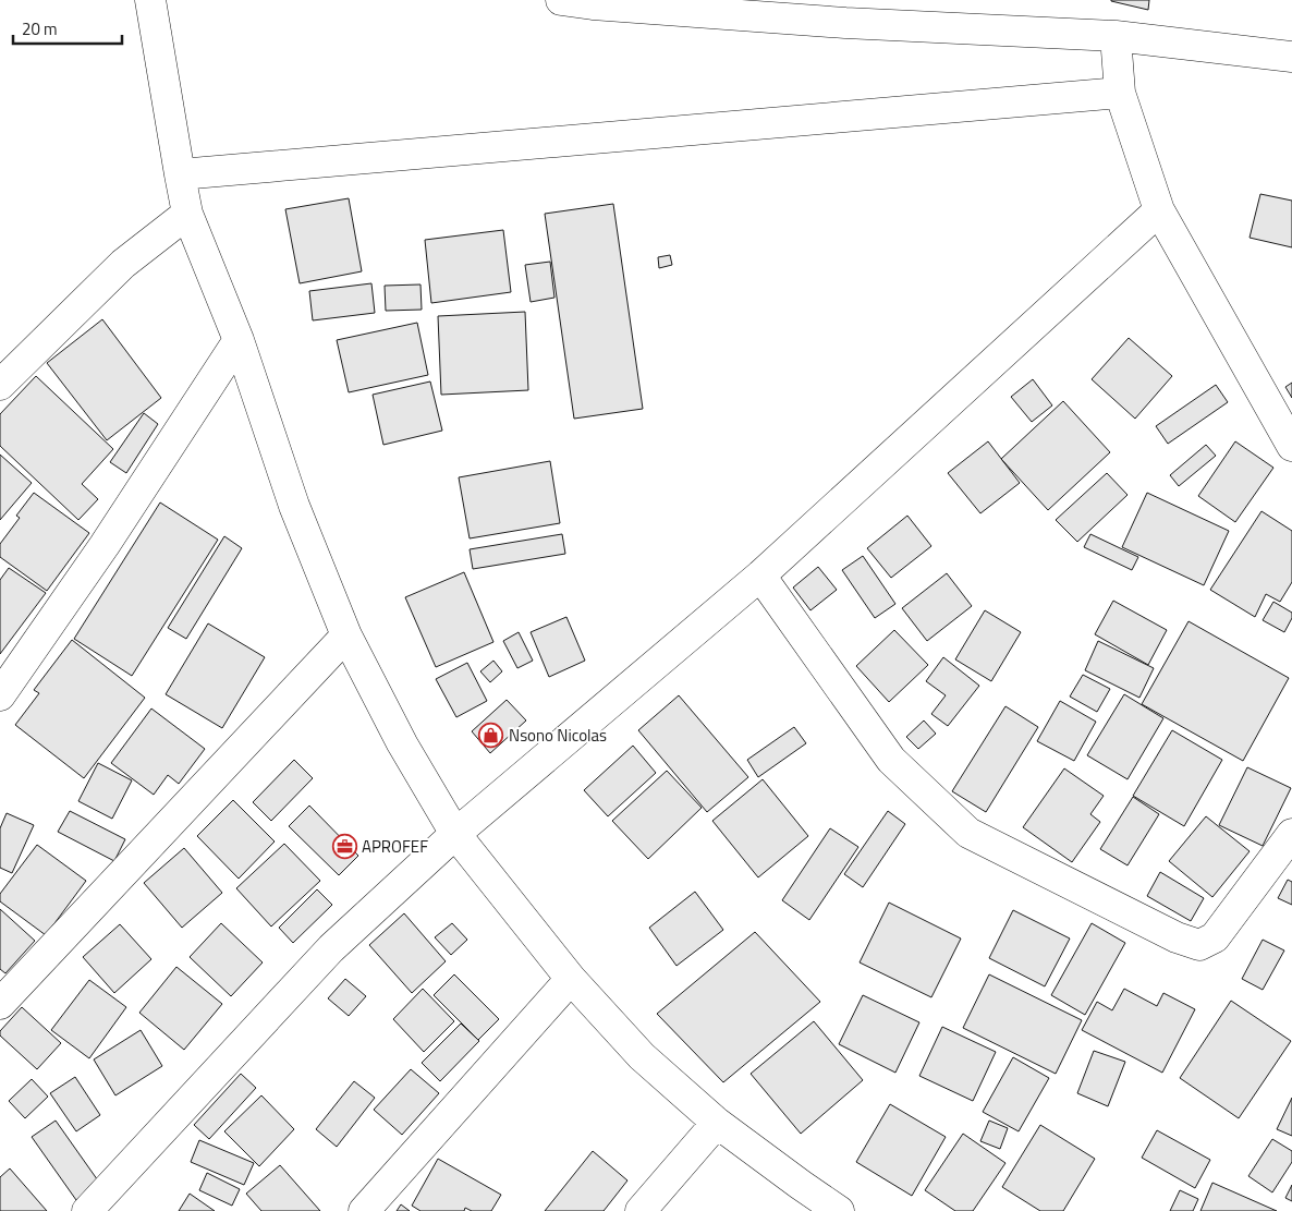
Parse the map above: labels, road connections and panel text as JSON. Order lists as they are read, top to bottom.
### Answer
{
  "places": {
    "shop": ["Nsono Nicolas"],
    "office": ["APROFEF"]
  },
  "scale_bar": "20 m"
}
